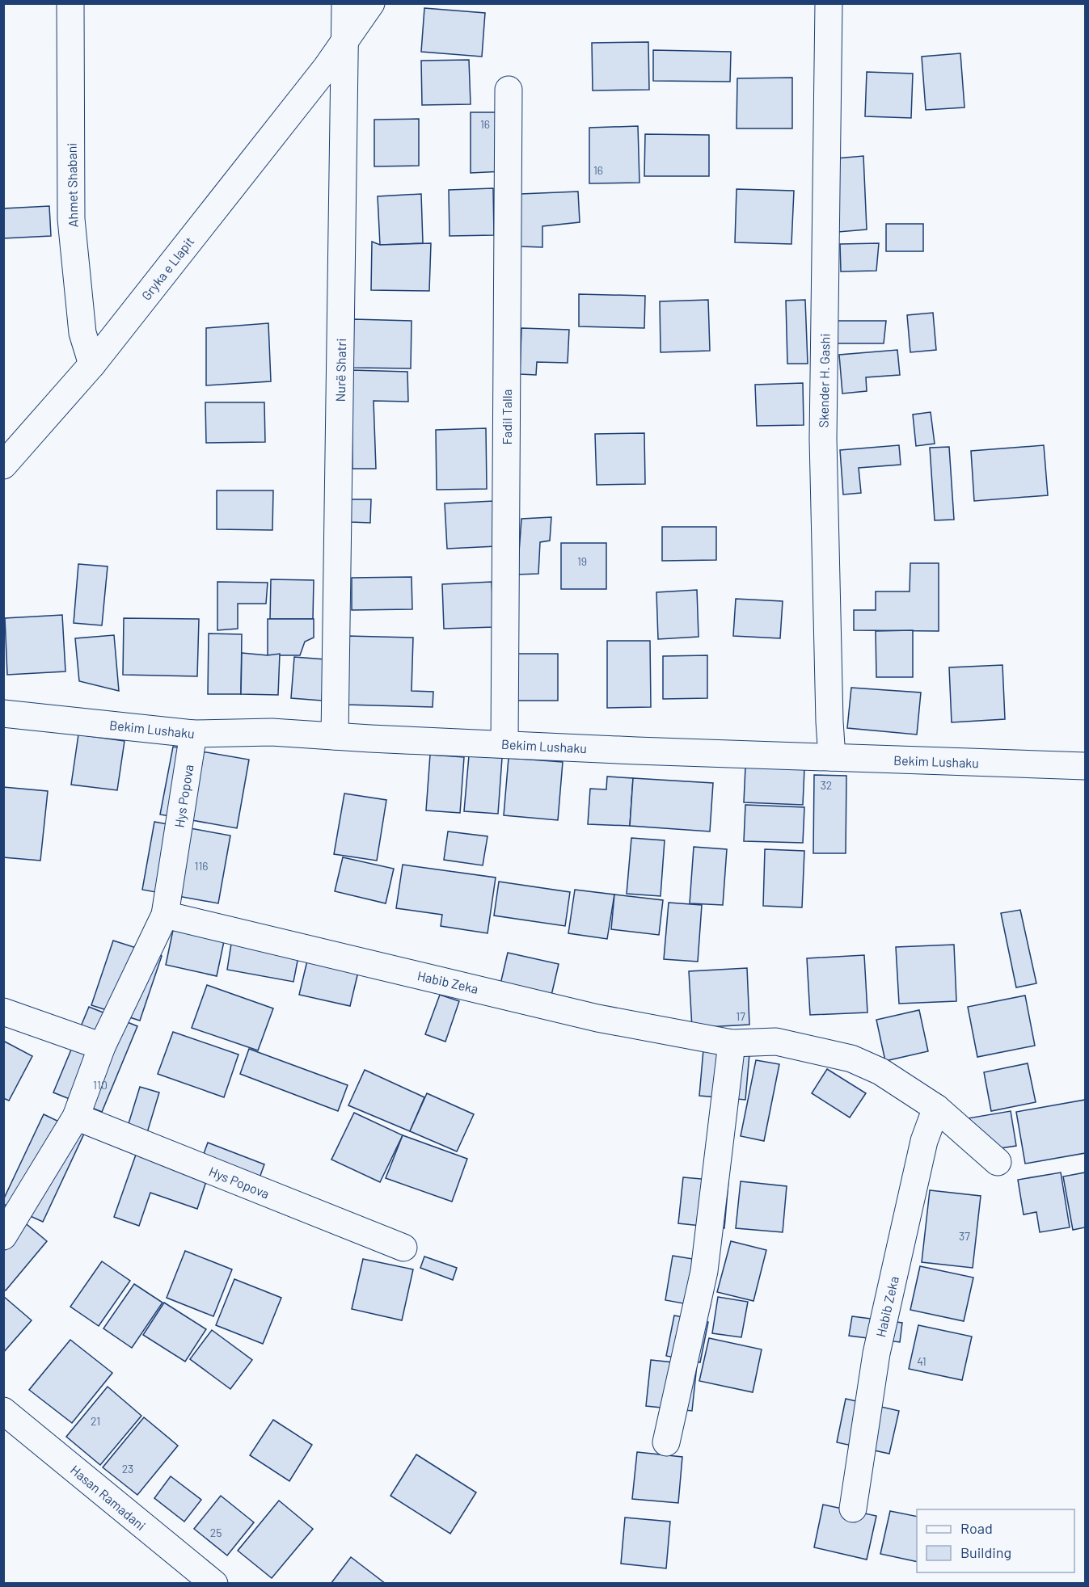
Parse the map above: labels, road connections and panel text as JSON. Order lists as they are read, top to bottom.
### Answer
{
  "streets": {
    "street": [
      "Ahmet Shabani",
      "Gryka e Llapit",
      "Nurë Shatri",
      "Skender H. Gashi",
      "Fadil Talla",
      "Bekim Lushaku",
      "Hys Popova",
      "Habib Zeka",
      "Hasan Ramadani"
    ]
  },
  "crossings": [
    ["Ahmet Shabani", "Gryka e Llapit"],
    ["Gryka e Llapit", "Nurë Shatri"],
    ["Nurë Shatri", "Bekim Lushaku"],
    ["Skender H. Gashi", "Bekim Lushaku"],
    ["Fadil Talla", "Bekim Lushaku"],
    ["Bekim Lushaku", "Hys Popova"],
    ["Hys Popova", "Habib Zeka"]
  ],
  "house_numbers": [
    "16",
    "16",
    "19",
    "32",
    "116",
    "17",
    "110",
    "37",
    "41",
    "21",
    "23",
    "25"
  ],
  "legend": ["Road", "Building"]
}
